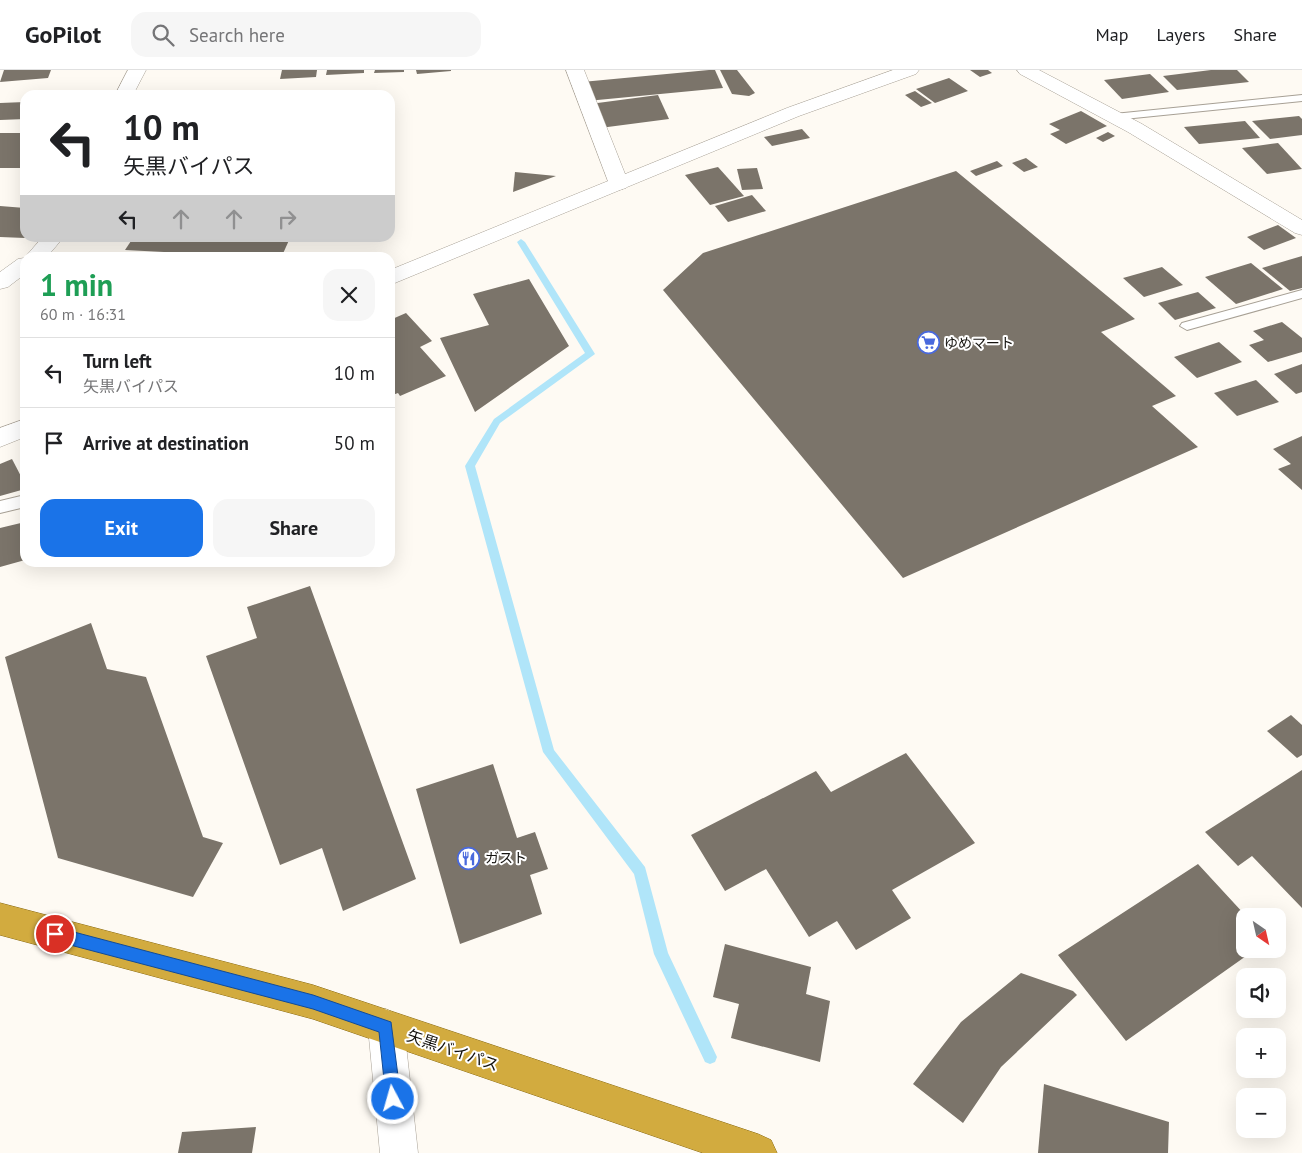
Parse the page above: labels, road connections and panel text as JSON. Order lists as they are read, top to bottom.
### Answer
{
  "streets": {
    "highway": ["矢黒バイパス"]
  },
  "places": {
    "supermarket": ["ゆめマート"],
    "restaurant": ["ガスト"]
  },
  "north": "bottom right",
  "page": {
    "header": "GoPilot",
    "search": "Search here",
    "nav": ["Map", "Layers", "Share"],
    "turn": ["10 m", "矢黒バイパス"],
    "heading": ["1 min", "60 m · 16:31"],
    "list": [
      {
        "name": "Turn left",
        "note": "矢黒バイパス",
        "value": "10 m"
      },
      {
        "name": "Arrive at destination",
        "value": "50 m"
      }
    ],
    "buttons": ["Exit", "Share"],
    "map_buttons": ["+", "−"]
  }
}
